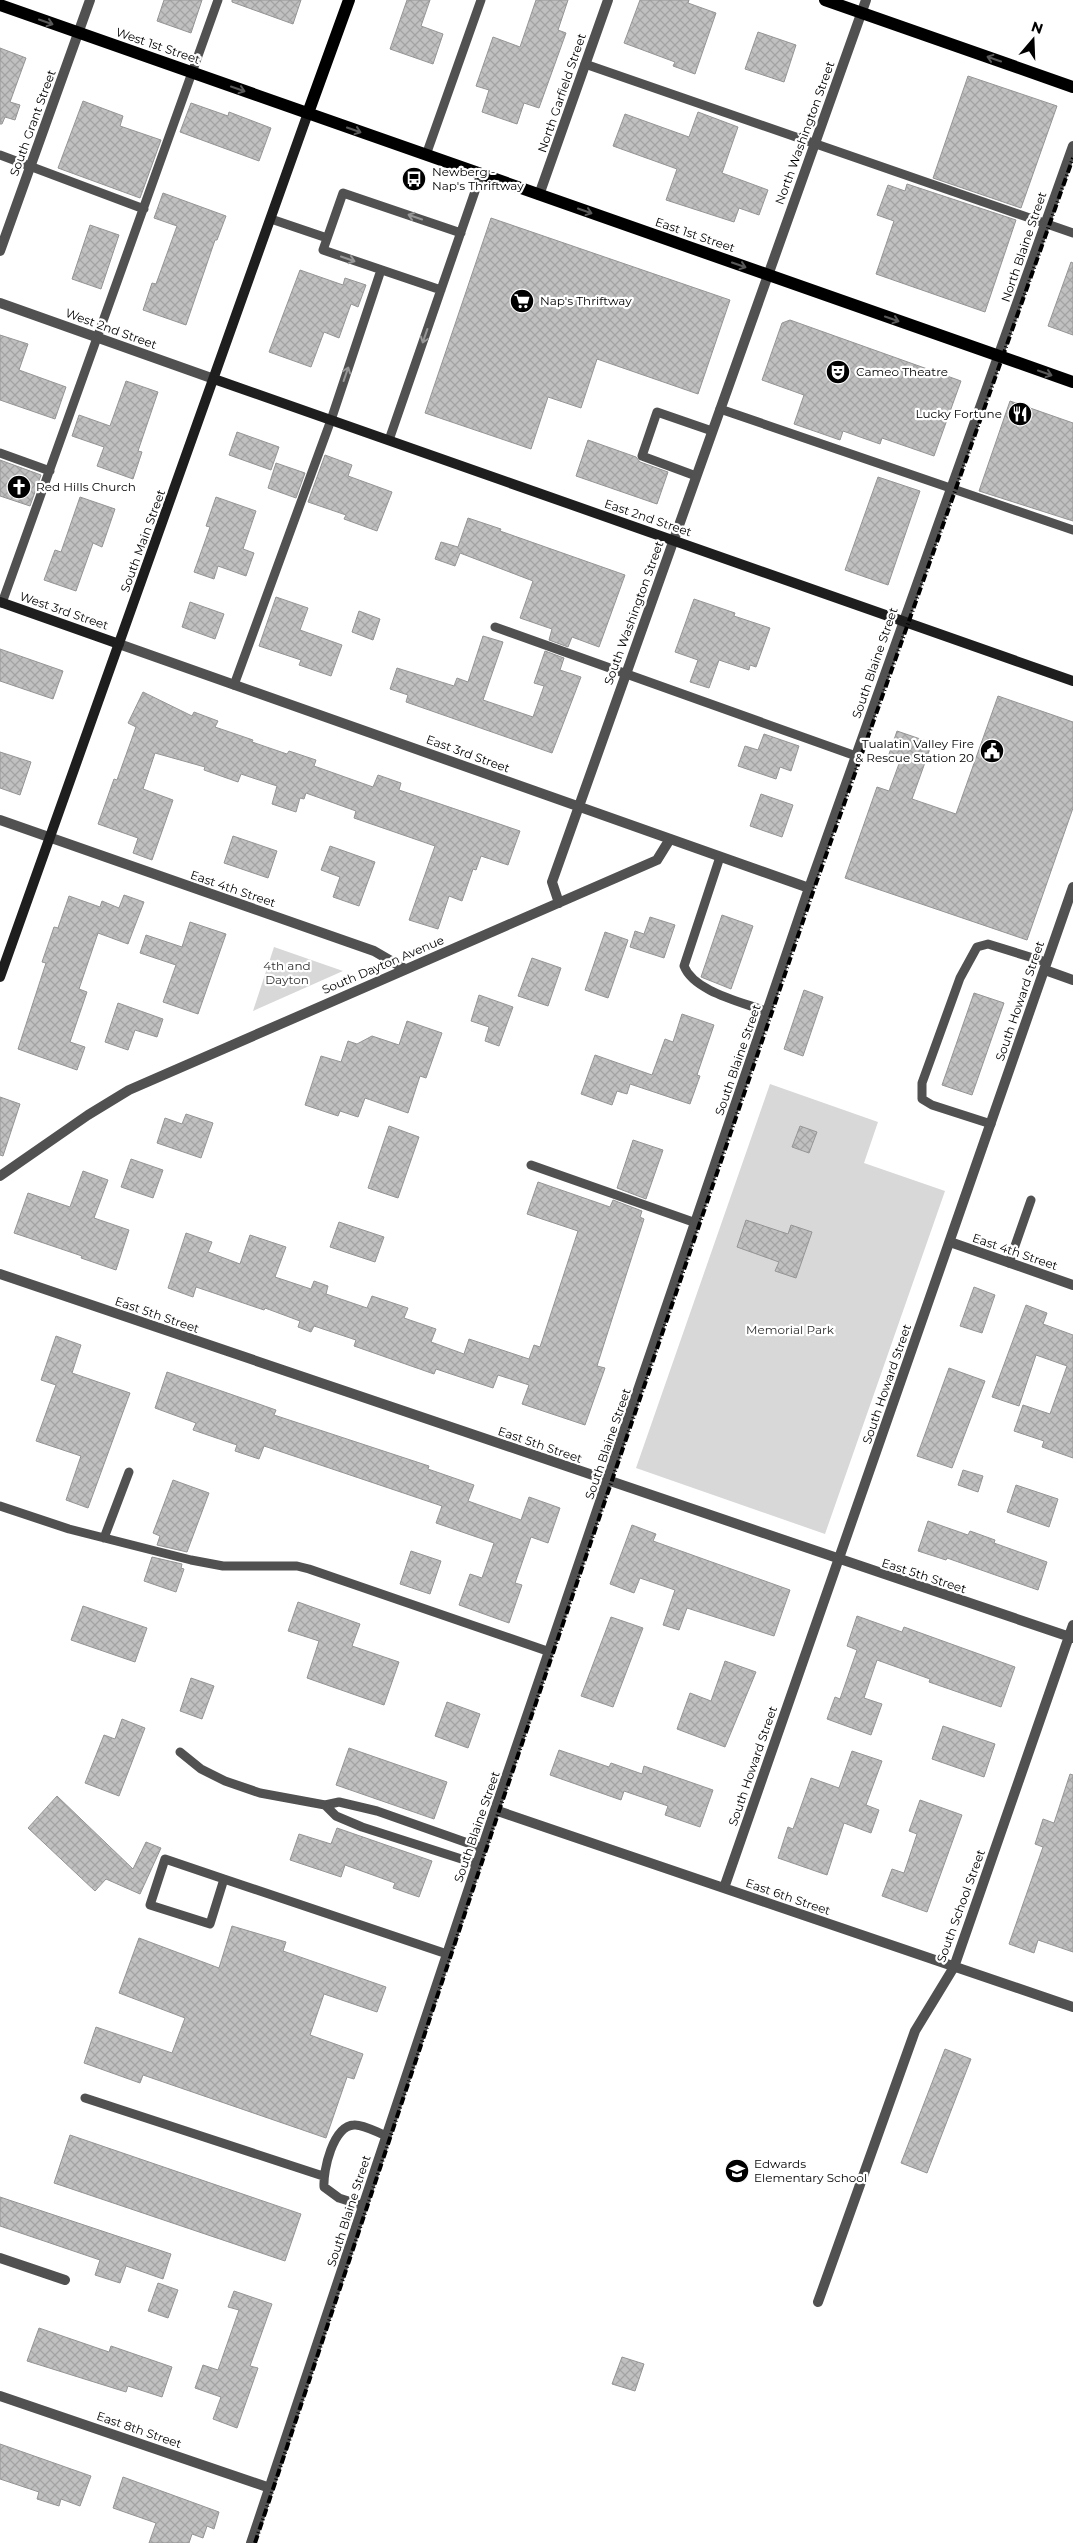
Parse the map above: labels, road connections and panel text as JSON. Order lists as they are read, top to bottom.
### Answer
{
  "streets": {
    "main road": ["West 1st Street", "East 1st Street"],
    "street": [
      "North Garfield Street",
      "South Grant Street",
      "North Washington Street",
      "North Blaine Street",
      "West 2nd Street",
      "East 2nd Street",
      "South Main Street",
      "West 3rd Street",
      "South Washington Street",
      "South Blaine Street",
      "East 3rd Street",
      "East 4th Street",
      "South Dayton Avenue",
      "South Howard Street",
      "East 5th Street",
      "East 6th Street",
      "South School Street",
      "East 8th Street"
    ]
  },
  "crossings": [
    ["West 1st Street", "South Grant Street"],
    ["West 1st Street", "East 1st Street"],
    ["West 1st Street", "South Main Street"],
    ["North Garfield Street", "East 1st Street"],
    ["North Washington Street", "East 1st Street"],
    ["North Washington Street", "South Washington Street"],
    ["East 1st Street", "North Blaine Street"],
    ["East 1st Street", "South Main Street"],
    ["East 1st Street", "South Washington Street"],
    ["East 1st Street", "South Blaine Street"],
    ["North Blaine Street", "South Blaine Street"],
    ["West 2nd Street", "East 2nd Street"],
    ["West 2nd Street", "South Main Street"],
    ["East 2nd Street", "South Main Street"],
    ["East 2nd Street", "South Washington Street"],
    ["East 2nd Street", "South Blaine Street"],
    ["South Main Street", "West 3rd Street"],
    ["South Main Street", "East 3rd Street"],
    ["South Main Street", "East 4th Street"],
    ["West 3rd Street", "East 3rd Street"],
    ["South Washington Street", "East 3rd Street"],
    ["South Washington Street", "South Dayton Avenue"],
    ["South Blaine Street", "East 3rd Street"],
    ["South Blaine Street", "East 5th Street"],
    ["South Blaine Street", "East 6th Street"],
    ["South Blaine Street", "East 8th Street"],
    ["East 3rd Street", "South Dayton Avenue"],
    ["East 4th Street", "South Dayton Avenue"],
    ["East 4th Street", "South Howard Street"],
    ["South Howard Street", "East 5th Street"],
    ["South Howard Street", "East 6th Street"],
    ["East 5th Street", "South School Street"],
    ["East 6th Street", "South School Street"]
  ],
  "one_way": ["West 1st Street", "East 1st Street"],
  "parks": ["4th and Dayton", "Memorial Park"],
  "places": {
    "bus stop": ["Newberg - Nap's Thriftway"],
    "supermarket": ["Nap's Thriftway"],
    "theatre": ["Cameo Theatre"],
    "restaurant": ["Lucky Fortune"],
    "church": ["Red Hills Church"],
    "public building": ["Tualatin Valley Fire & Rescue Station 20"],
    "school or university": ["Edwards Elementary School"]
  },
  "north": "top"
}
